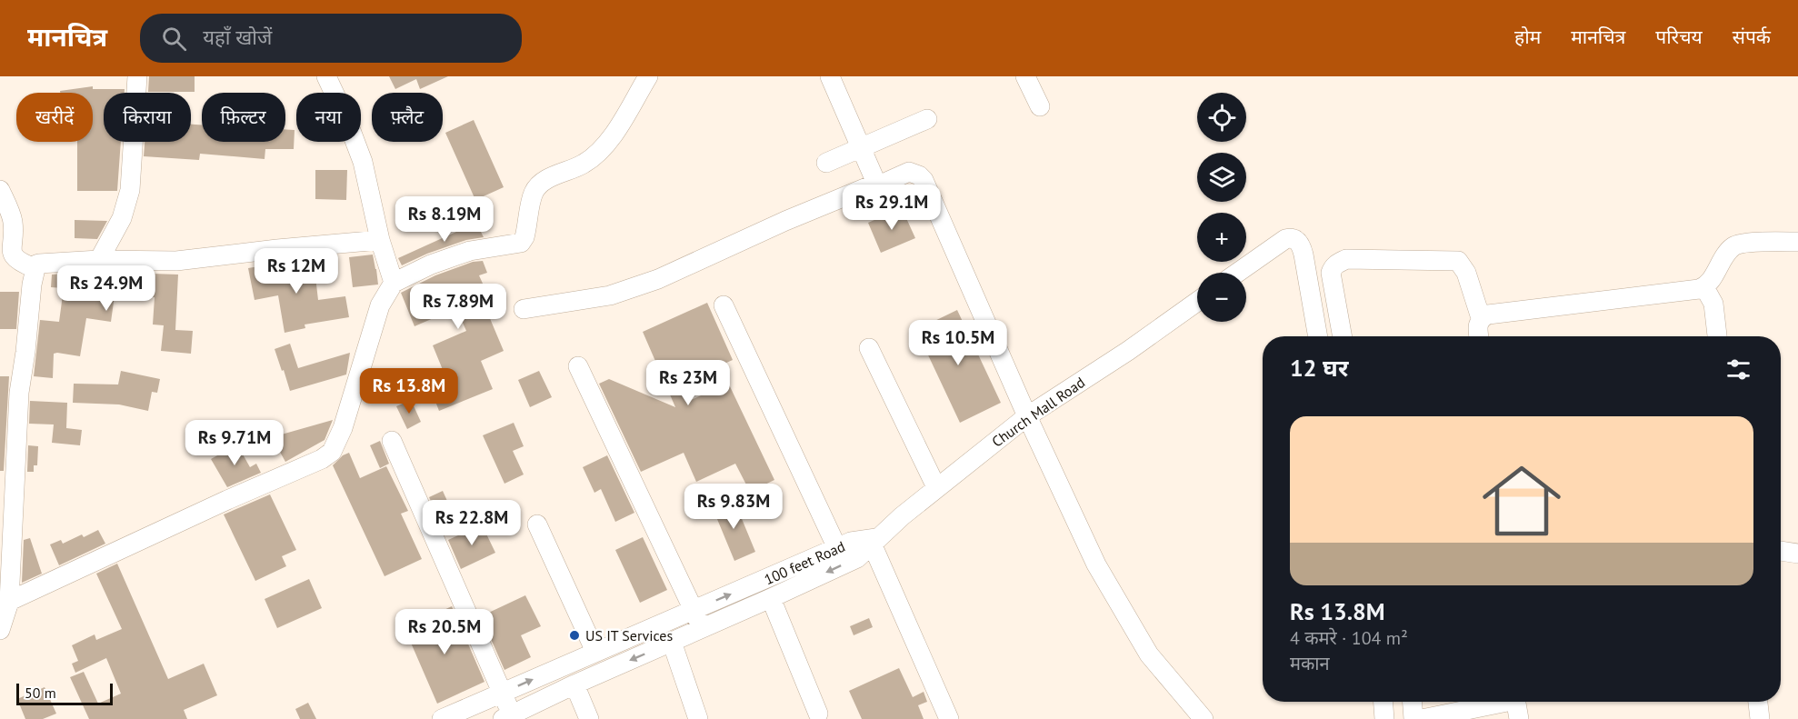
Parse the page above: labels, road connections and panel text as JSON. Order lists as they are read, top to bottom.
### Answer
{
  "streets": {
    "street": ["Church Mall Road", "100 feet Road"]
  },
  "crossings": [
    ["Church Mall Road", "100 feet Road"]
  ],
  "places": ["US IT Services"],
  "scale_bar": "50 m",
  "page": {
    "header": "मानचित्र",
    "search": "यहाँ खोजें",
    "nav": [
      "होम",
      "मानचित्र",
      "परिचय",
      "संपर्क"
    ],
    "map_buttons": ["+", "−"],
    "chip": [
      "खरीदें",
      "किराया",
      "फ़िल्टर",
      "नया",
      "फ़्लैट"
    ],
    "price": [
      "Rs 29.1M",
      "Rs 8.19M",
      "Rs 12M",
      "Rs 24.9M",
      "Rs 7.89M",
      "Rs 10.5M",
      "Rs 23M",
      "Rs 13.8M",
      "Rs 9.71M",
      "Rs 9.83M",
      "Rs 22.8M",
      "Rs 20.5M"
    ],
    "heading": "12 घर",
    "list": [
      {
        "name": "Rs 13.8M",
        "note": "4 कमरे · 104 m² · मकान"
      }
    ],
    "scale": "50 m"
  }
}
